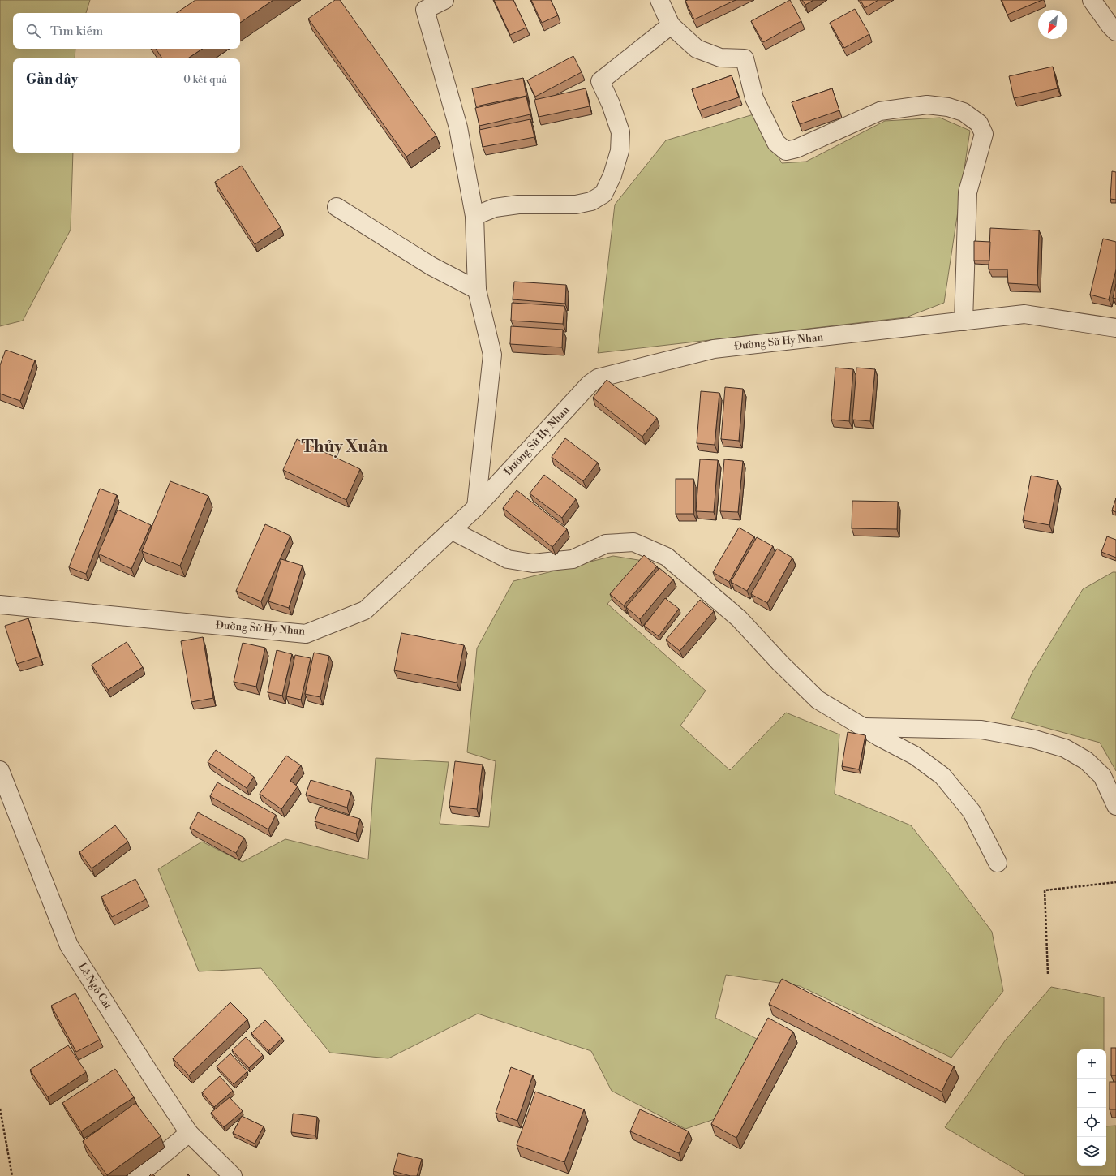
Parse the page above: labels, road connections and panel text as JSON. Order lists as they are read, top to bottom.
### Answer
{
  "streets": {
    "street": ["Đường Sử Hy Nhan", "Lê Ngô Cát"]
  },
  "districts": ["Thủy Xuân"],
  "north": "bottom left",
  "page": {
    "search": "Tìm kiếm",
    "heading": ["Gần đây", "0 kết quả"],
    "map_buttons": ["+", "−"]
  }
}
